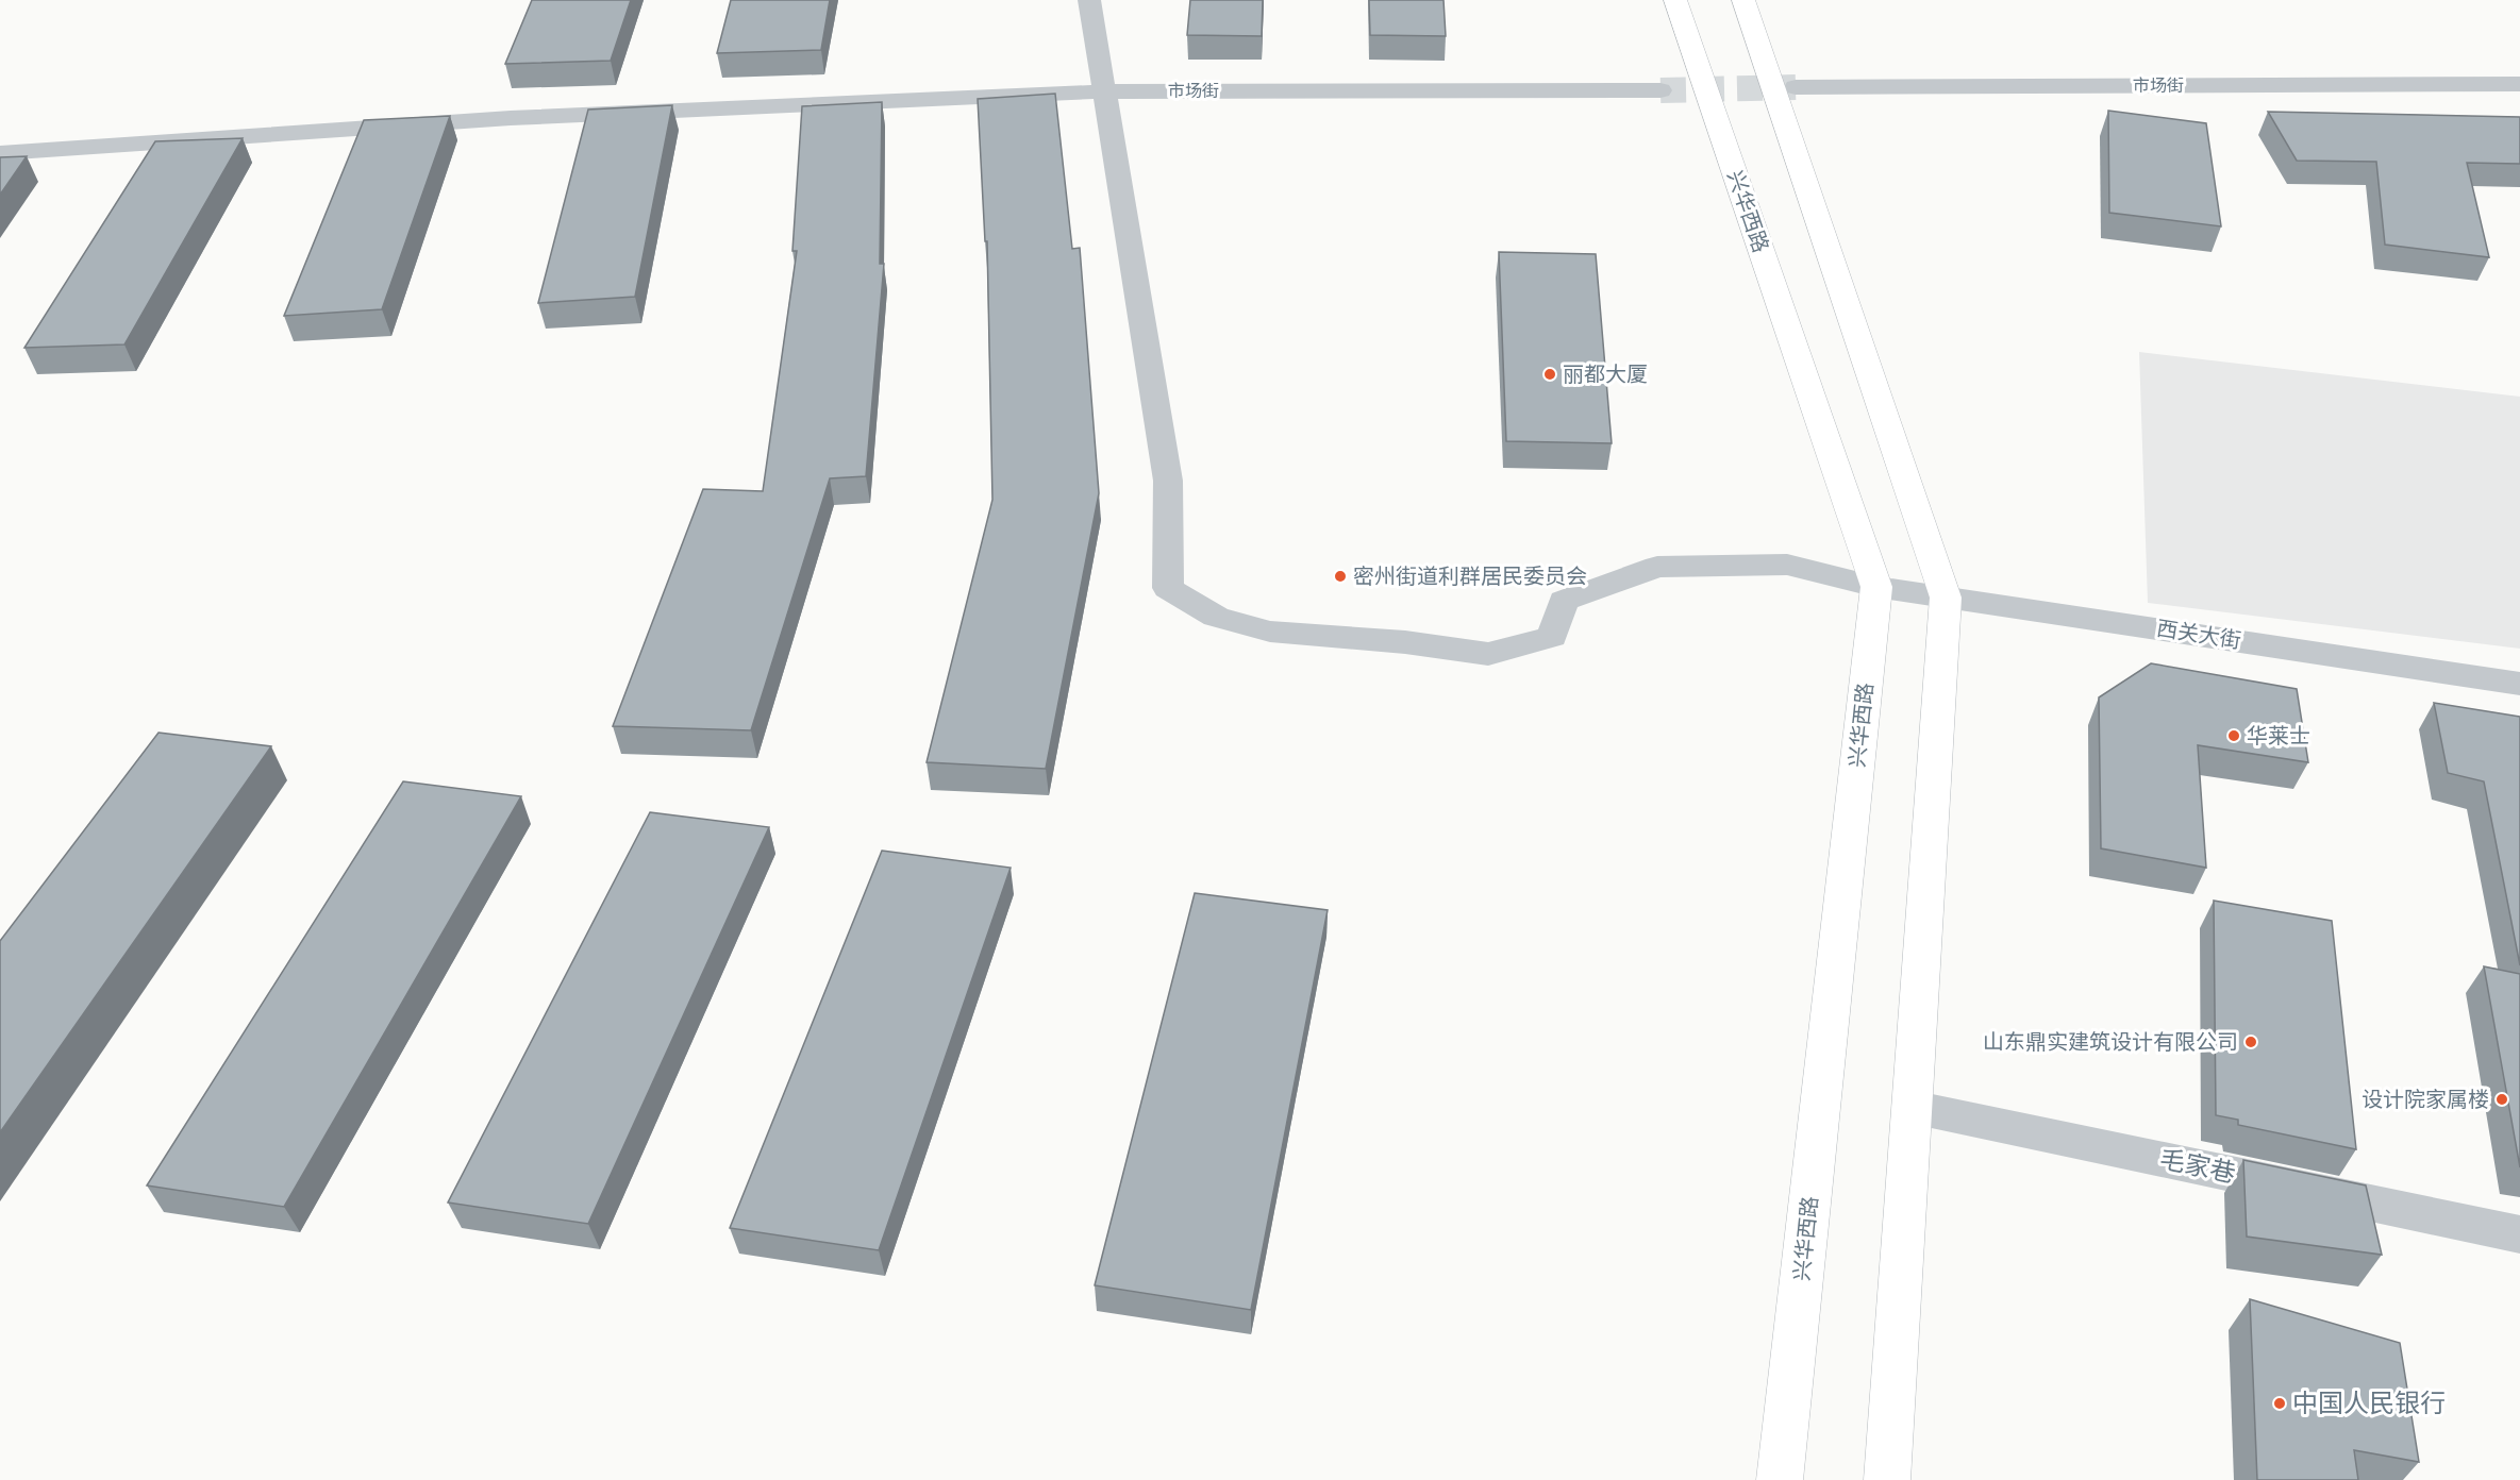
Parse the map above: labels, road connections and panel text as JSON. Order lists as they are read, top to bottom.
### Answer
{
  "streets": {
    "main road": ["兴华西路"],
    "street": ["市场街", "西关大街", "毛家巷"]
  },
  "crossings": [
    ["市场街", "西关大街"],
    ["兴华西路", "西关大街"]
  ],
  "places": [
    "丽都大厦",
    "密州街道利群居民委员会",
    "华莱士",
    "山东鼎实建筑设计有限公司",
    "设计院家属楼",
    "中国人民银行"
  ]
}
